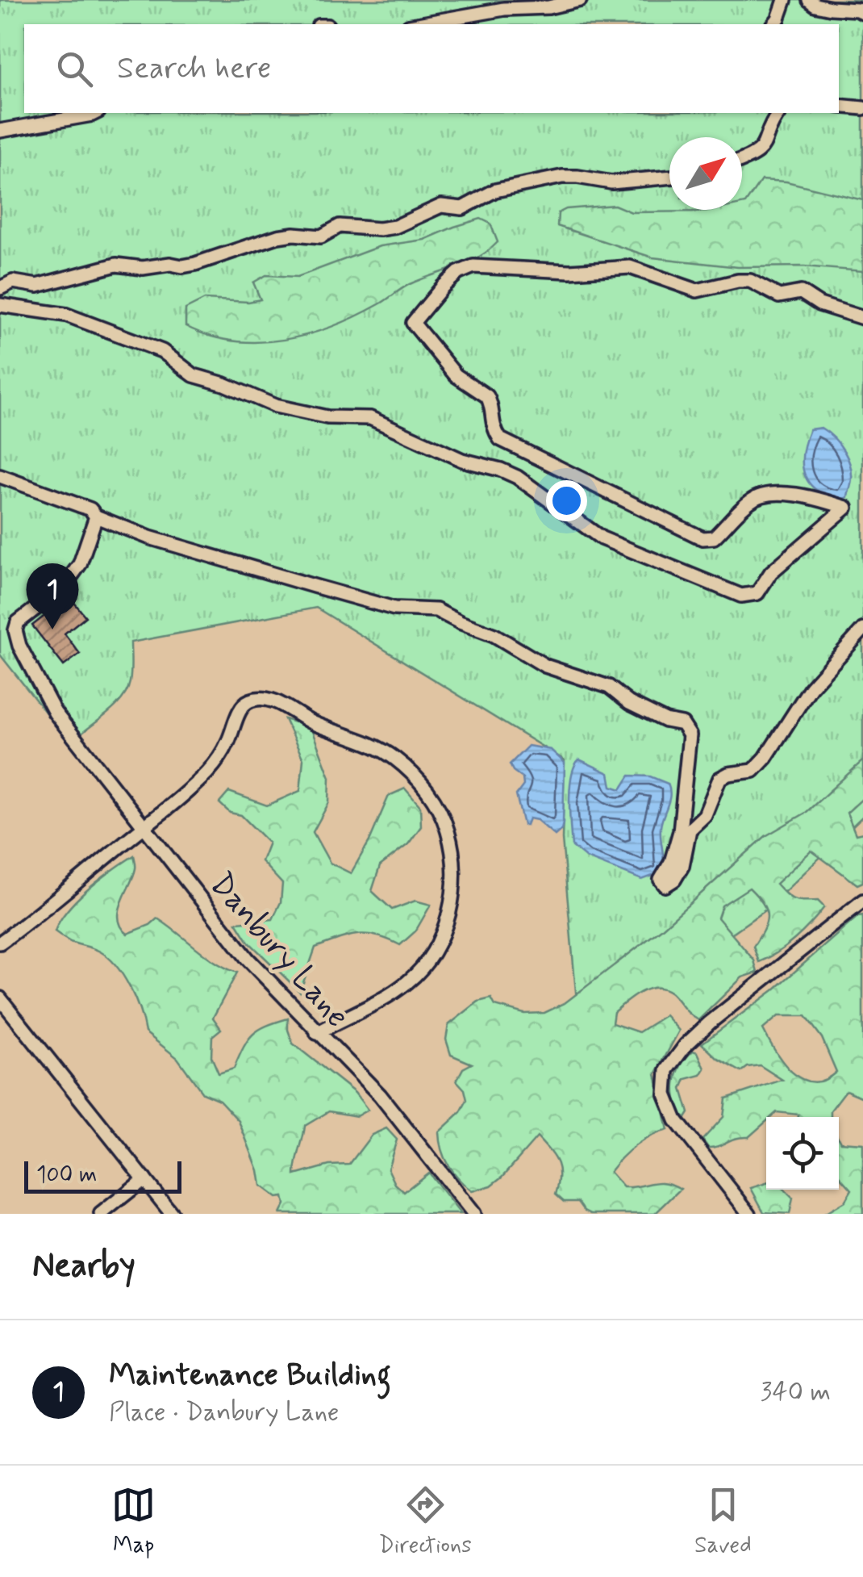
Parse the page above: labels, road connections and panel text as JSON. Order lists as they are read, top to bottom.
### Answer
{
  "streets": {
    "street": ["Danbury Lane"]
  },
  "scale_bar": "100 m",
  "north": "top right",
  "page": {
    "search": "Search here",
    "pins": "1",
    "scale": "100 m",
    "heading": "Nearby",
    "list": [
      {
        "mark": "1",
        "name": "Maintenance Building",
        "note": "Place · Danbury Lane",
        "value": "340 m"
      }
    ],
    "nav": ["Map", "Directions", "Saved"]
  }
}
